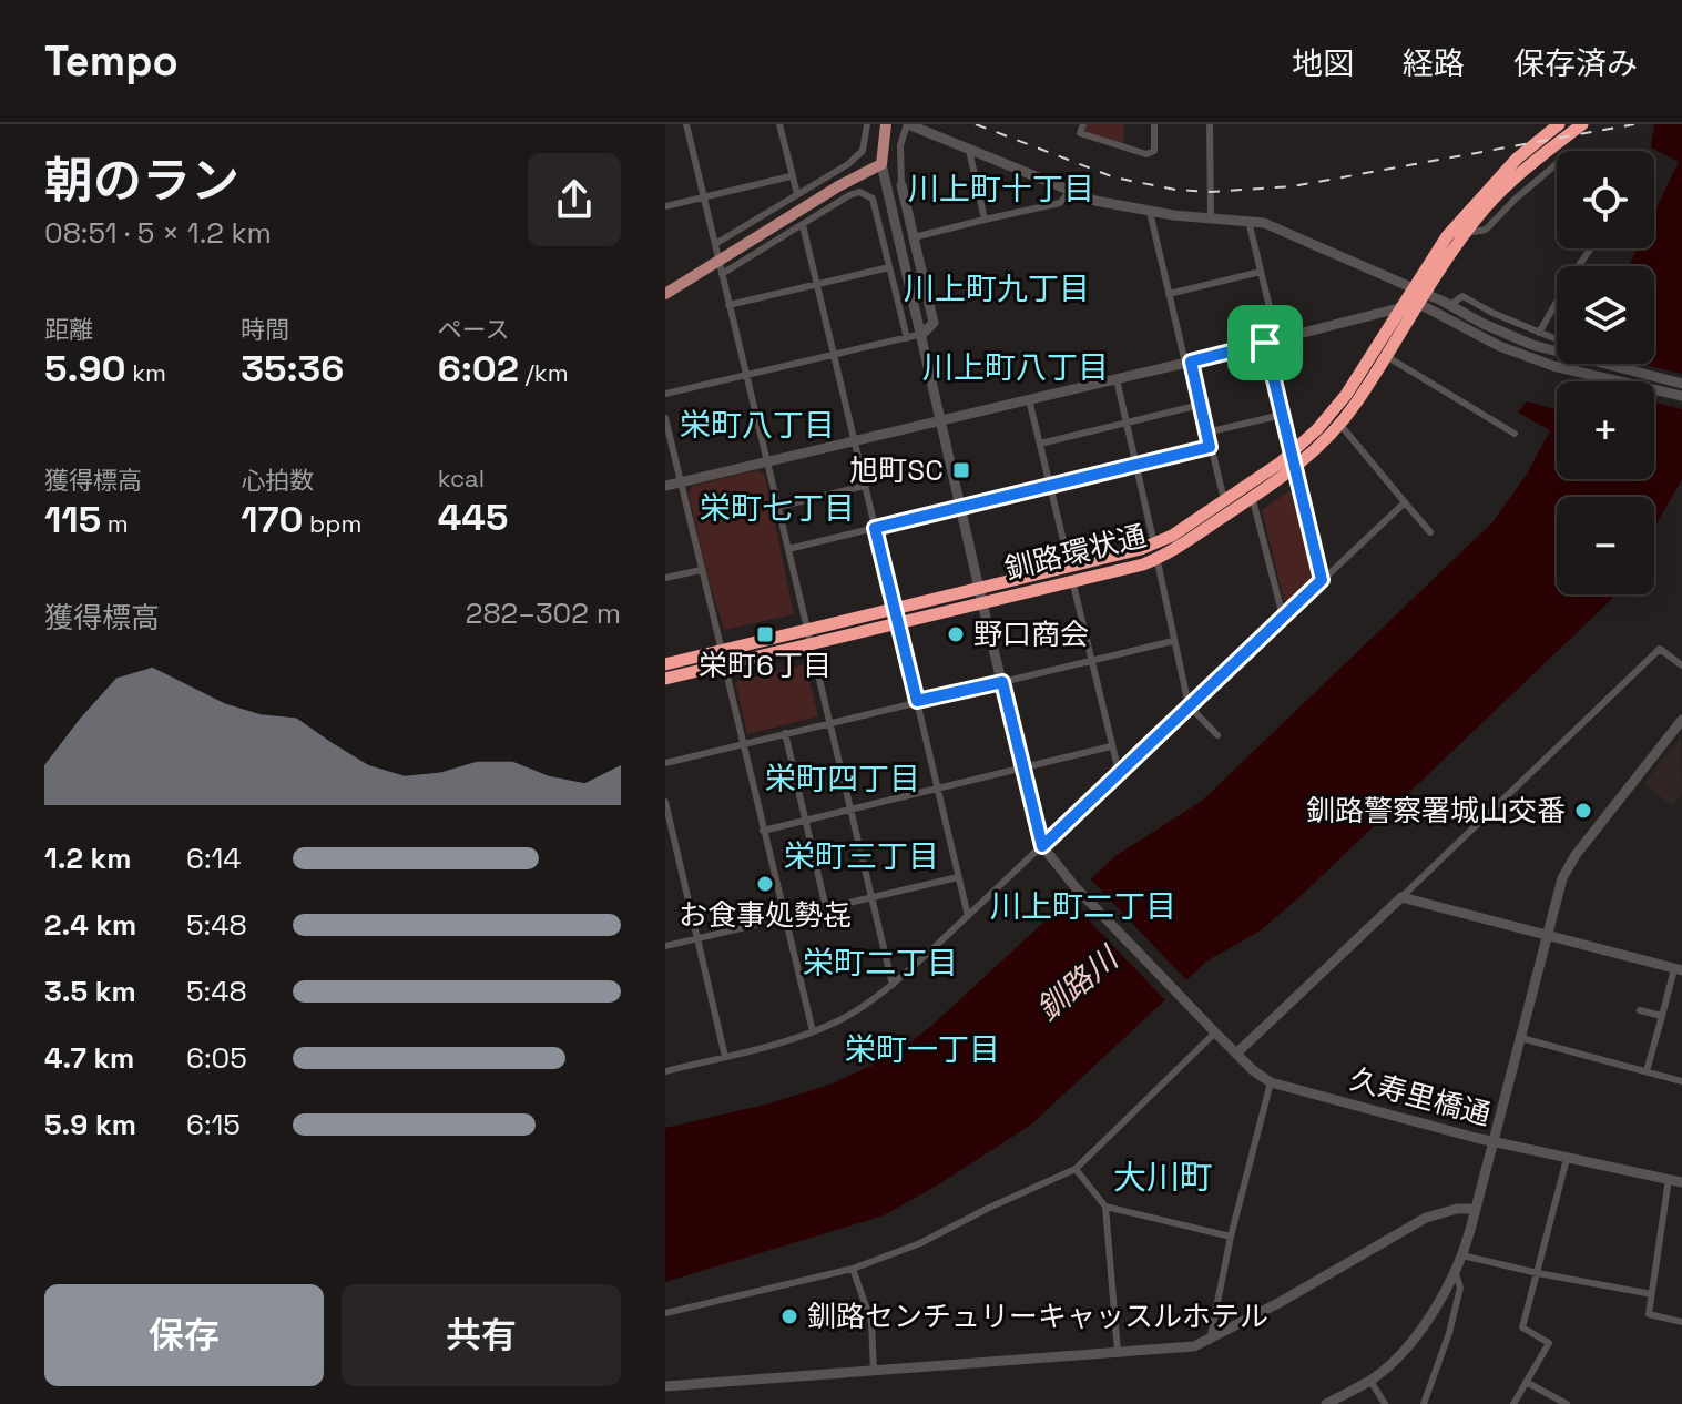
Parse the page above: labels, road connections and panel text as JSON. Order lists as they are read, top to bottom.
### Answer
{
  "streets": {
    "highway": ["釧路環状通"],
    "street": ["久寿里橋通"]
  },
  "districts": [
    "川上町十丁目",
    "川上町九丁目",
    "川上町八丁目",
    "栄町八丁目",
    "栄町七丁目",
    "栄町四丁目",
    "栄町三丁目",
    "川上町二丁目",
    "栄町二丁目",
    "栄町一丁目",
    "大川町"
  ],
  "water": ["釧路川"],
  "places": {
    "transit": ["旭町SC", "栄町6丁目"],
    "other": [
      "野口商会",
      "釧路警察署城山交番",
      "お食事処勢㐂",
      "釧路センチュリーキャッスルホテル"
    ]
  },
  "page": {
    "header": "Tempo",
    "nav": ["地図", "経路", "保存済み"],
    "heading": ["朝のラン", "08:51 · 5 × 1.2 km"],
    "map_buttons": ["+", "−"],
    "stats": [
      ["距離", "5.90 km"],
      ["時間", "35:36"],
      ["ペース", "6:02 /km"],
      ["獲得標高", "115 m"],
      ["心拍数", "170 bpm"],
      ["kcal", "445"]
    ],
    "chart": ["獲得標高", "282–302 m"],
    "list": [
      {
        "name": "1.2 km",
        "note": "6:14"
      },
      {
        "name": "2.4 km",
        "note": "5:48"
      },
      {
        "name": "3.5 km",
        "note": "5:48"
      },
      {
        "name": "4.7 km",
        "note": "6:05"
      },
      {
        "name": "5.9 km",
        "note": "6:15"
      }
    ],
    "buttons": ["保存", "共有"]
  }
}
